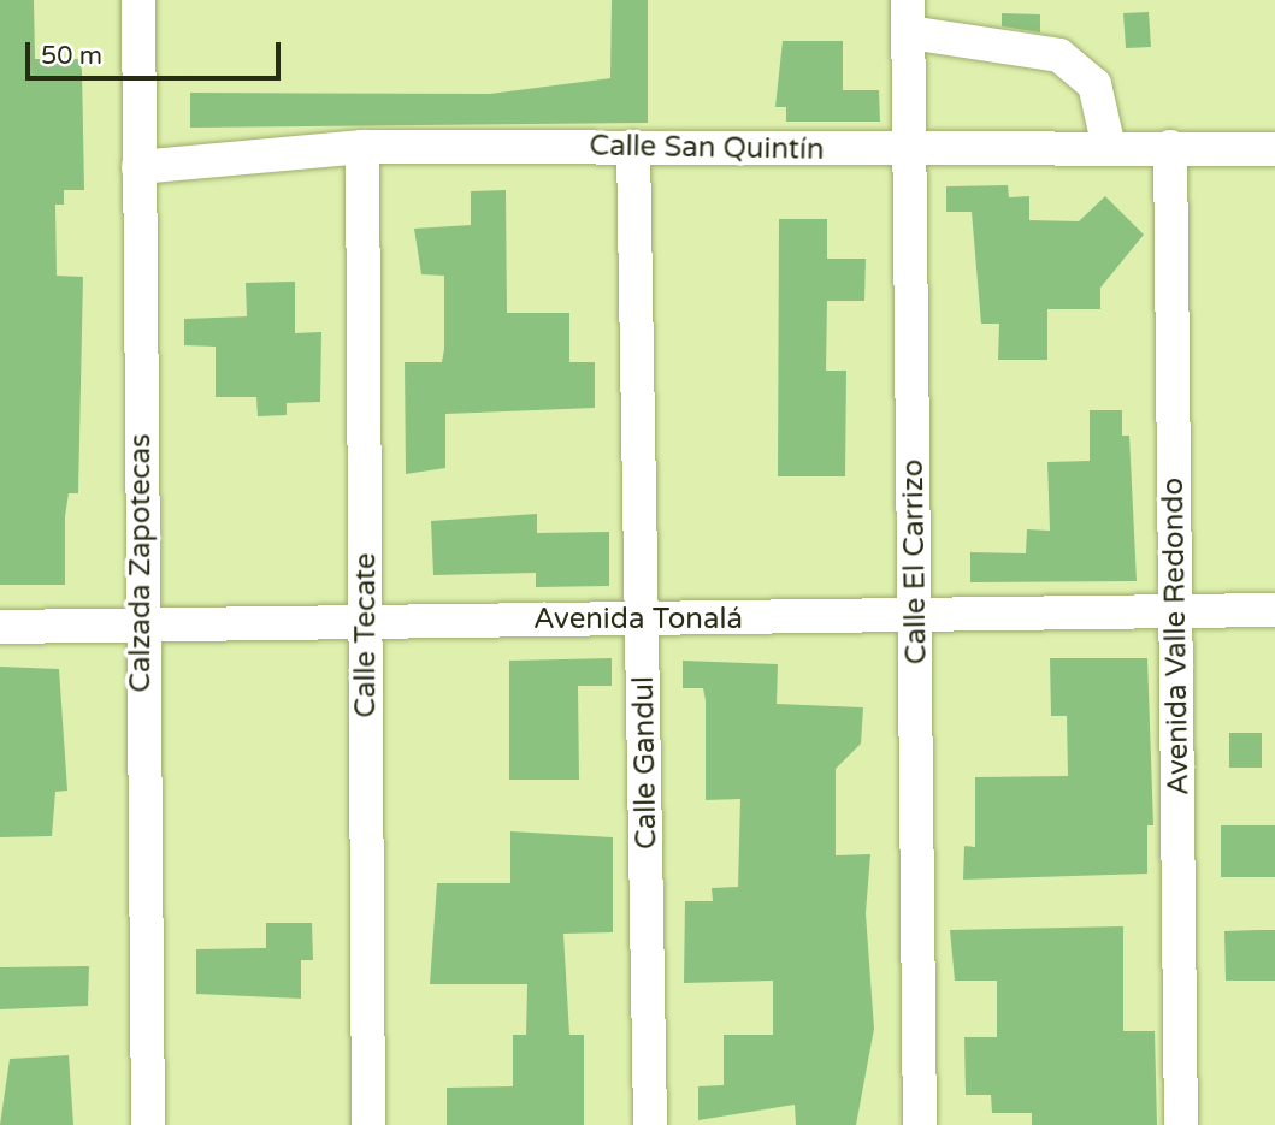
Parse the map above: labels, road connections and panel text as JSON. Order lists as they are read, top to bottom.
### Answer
{
  "streets": {
    "street": [
      "Calle San Quintín",
      "Calle El Carrizo",
      "Calzada Zapotecas",
      "Avenida Tonalá",
      "Calle Tecate",
      "Avenida Valle Redondo",
      "Calle Gandul"
    ]
  },
  "crossings": [
    ["Calle San Quintín", "Calle El Carrizo"],
    ["Calle San Quintín", "Calzada Zapotecas"],
    ["Calle San Quintín", "Calle Tecate"],
    ["Calle San Quintín", "Avenida Valle Redondo"],
    ["Calle San Quintín", "Calle Gandul"],
    ["Calle El Carrizo", "Avenida Tonalá"],
    ["Calzada Zapotecas", "Avenida Tonalá"],
    ["Avenida Tonalá", "Calle Tecate"],
    ["Avenida Tonalá", "Avenida Valle Redondo"],
    ["Avenida Tonalá", "Calle Gandul"]
  ],
  "scale_bar": "50 m"
}
